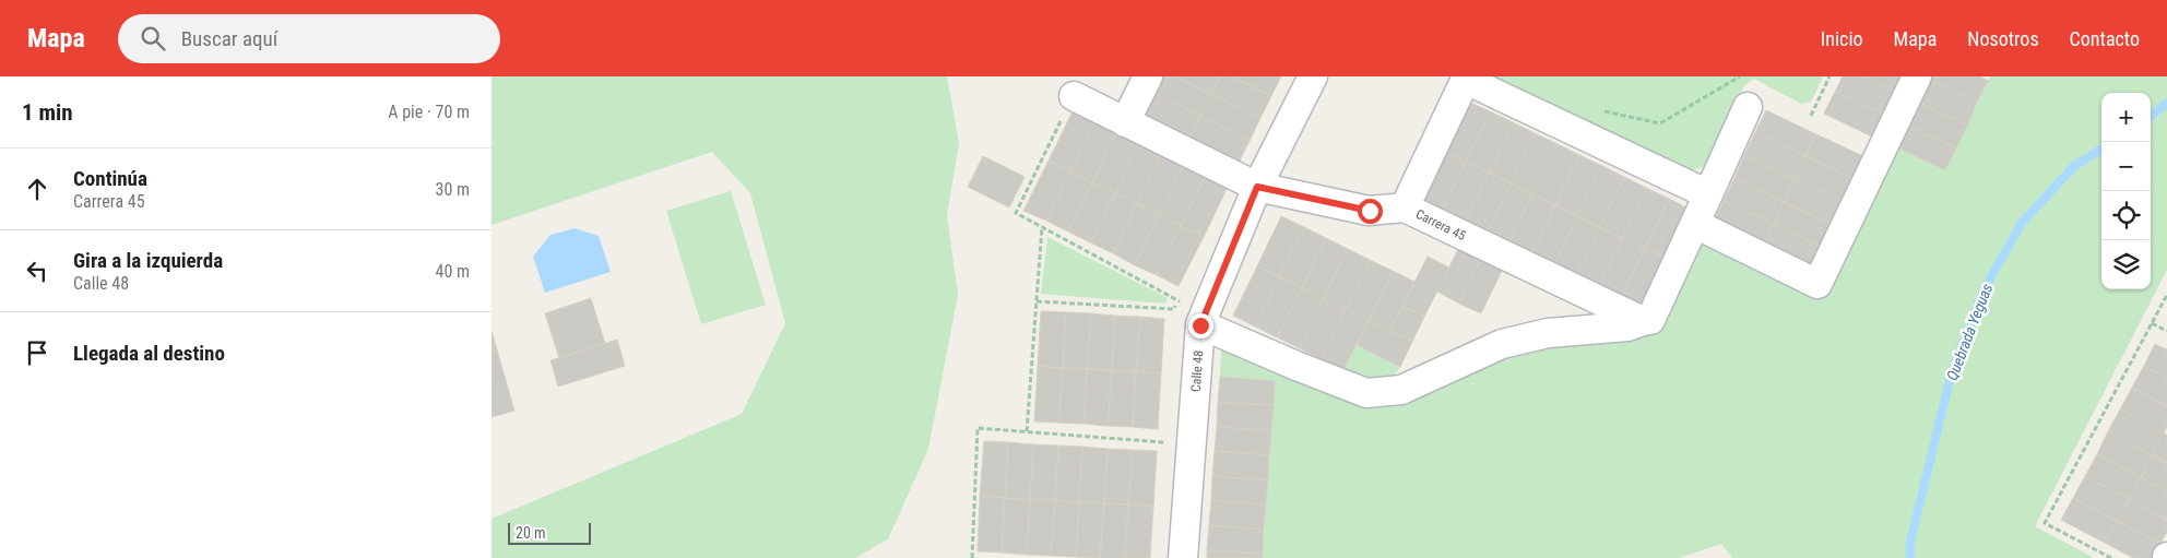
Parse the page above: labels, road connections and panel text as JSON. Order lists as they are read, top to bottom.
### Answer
{
  "streets": {
    "street": ["Carrera 45", "Calle 48"]
  },
  "crossings": [
    ["Carrera 45", "Calle 48"]
  ],
  "water": ["Quebrada Yeguas"],
  "scale_bar": "20 m",
  "page": {
    "header": "Mapa",
    "search": "Buscar aquí",
    "nav": [
      "Inicio",
      "Mapa",
      "Nosotros",
      "Contacto"
    ],
    "heading": ["1 min", "A pie · 70 m"],
    "map_buttons": ["+", "−"],
    "list": [
      ["Continúa", "Carrera 45", "30 m"],
      ["Gira a la izquierda", "Calle 48", "40 m"],
      "Llegada al destino"
    ],
    "scale": "20 m"
  }
}
